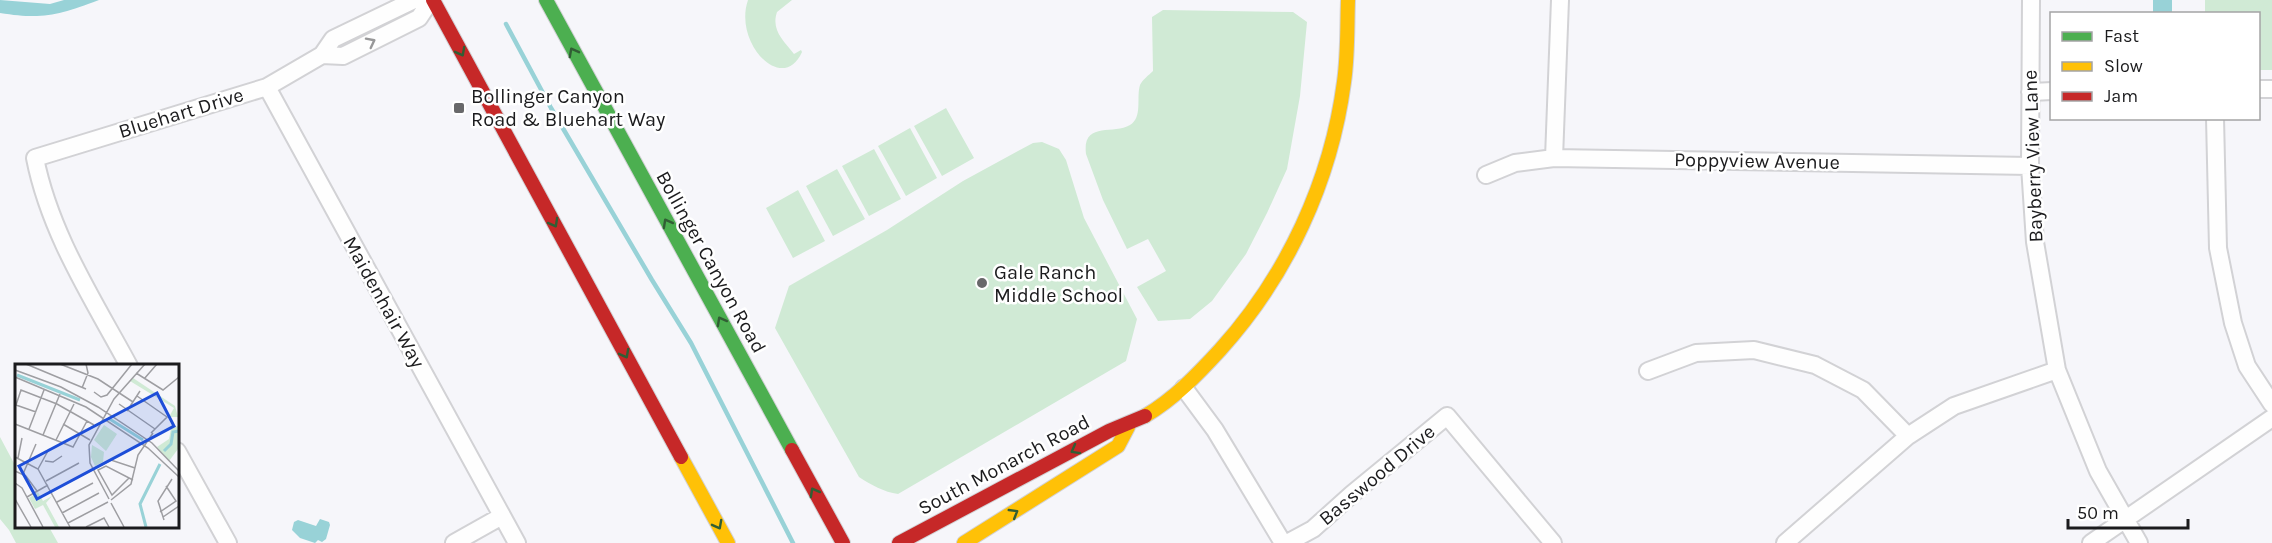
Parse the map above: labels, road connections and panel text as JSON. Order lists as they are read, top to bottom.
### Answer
{
  "streets": {
    "main road": ["Bollinger Canyon Road", "South Monarch Road"],
    "street": [
      "Bluehart Drive",
      "Bayberry View Lane",
      "Poppyview Avenue",
      "Maidenhair Way",
      "Basswood Drive"
    ]
  },
  "crossings": [
    ["Bluehart Drive", "Maidenhair Way"],
    ["Bayberry View Lane", "Poppyview Avenue"]
  ],
  "places": {
    "transit": ["Bollinger Canyon Road & Bluehart Way"],
    "other": ["Gale Ranch Middle School"]
  },
  "legend": ["Fast", "Slow", "Jam"],
  "scale_bar": "50 m"
}
